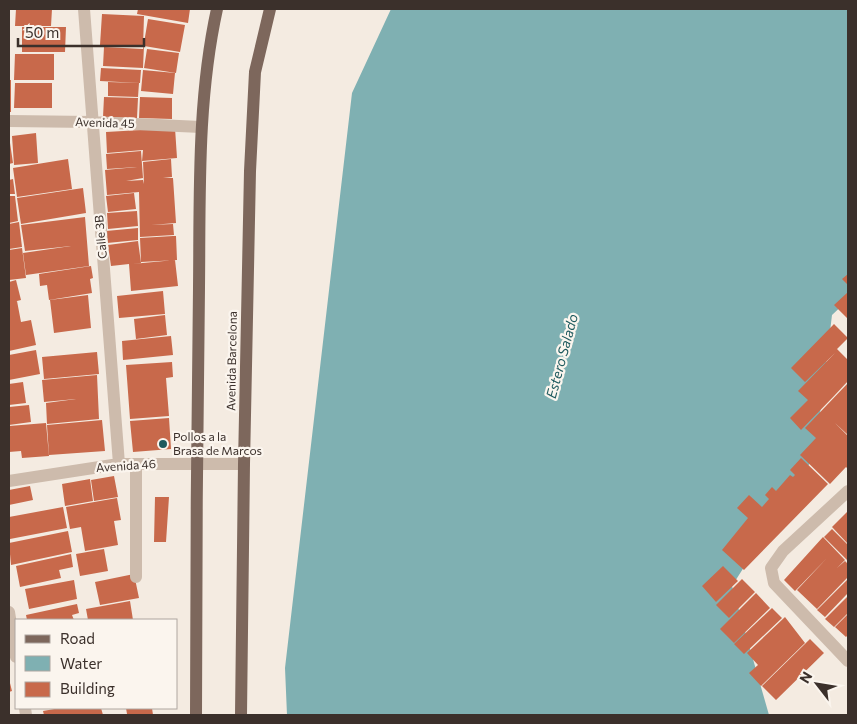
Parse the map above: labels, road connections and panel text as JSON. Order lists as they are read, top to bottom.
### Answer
{
  "streets": {
    "main road": ["Avenida Barcelona"],
    "street": ["Avenida 45", "Calle 3B", "Avenida 46"]
  },
  "crossings": [
    ["Avenida 45", "Calle 3B"],
    ["Calle 3B", "Avenida 46"],
    ["Avenida Barcelona", "Avenida 46"]
  ],
  "water": ["Estero Salado"],
  "places": ["Pollos a la Brasa de Marcos"],
  "legend": ["Road", "Water", "Building"],
  "scale_bar": "50 m",
  "north": "top left"
}
